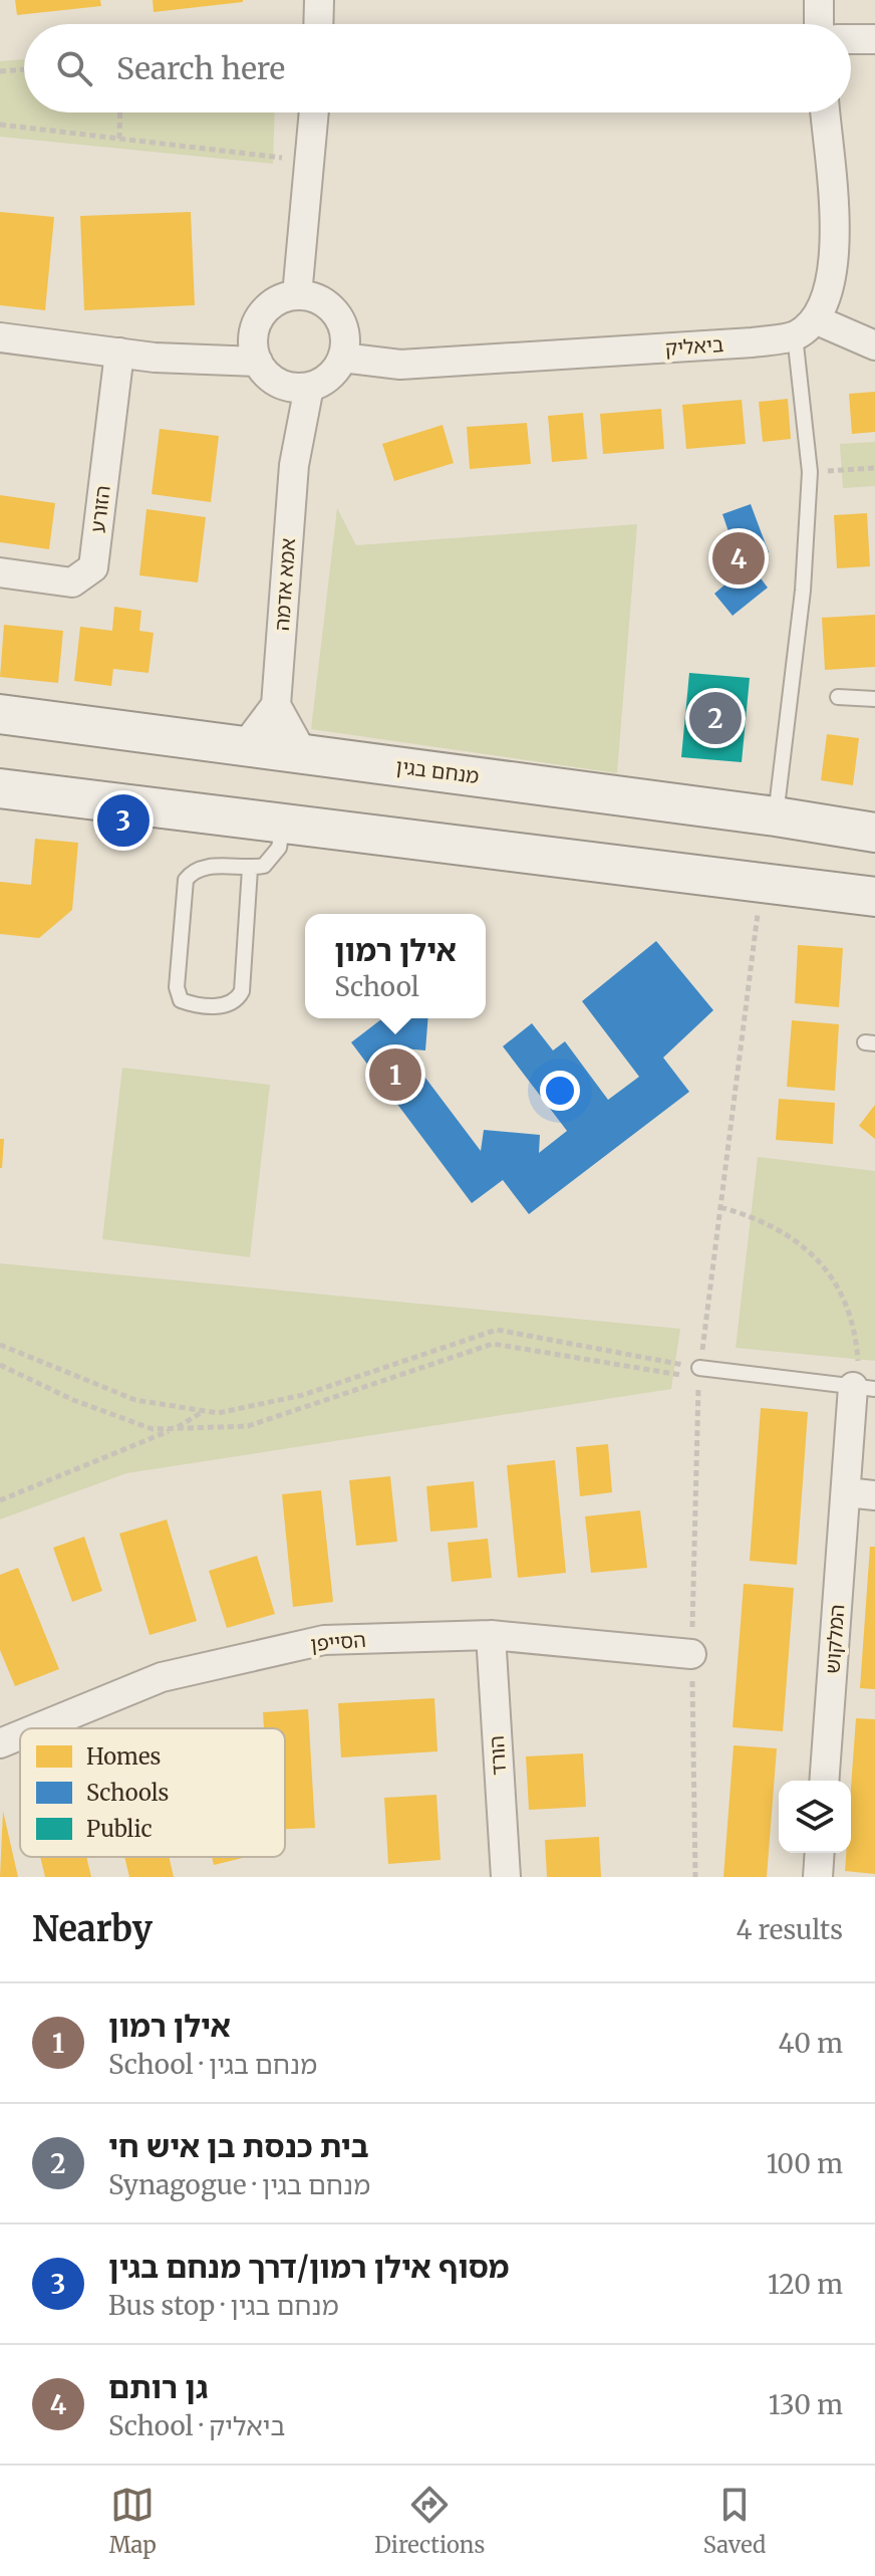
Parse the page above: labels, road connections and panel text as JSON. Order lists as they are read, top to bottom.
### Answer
{
  "streets": {
    "main road": ["מנחם בגין"],
    "street": [
      "ביאליק",
      "הזורע",
      "אמא אדמה",
      "המלקוש",
      "הסייפן",
      "הורד"
    ]
  },
  "crossings": [
    ["ביאליק", "אמא אדמה"],
    ["הסייפן", "הורד"]
  ],
  "legend": ["Homes", "Schools", "Public"],
  "page": {
    "search": "Search here",
    "pins": [
      "4",
      "2",
      "3",
      "1"
    ],
    "popup": ["אילן רמון", "School"],
    "heading": ["Nearby", "4 results"],
    "list": [
      {
        "mark": "1",
        "name": "אילן רמון",
        "note": "School · מנחם בגין",
        "value": "40 m"
      },
      {
        "mark": "2",
        "name": "בית כנסת בן איש חי",
        "note": "Synagogue · מנחם בגין",
        "value": "100 m"
      },
      {
        "mark": "3",
        "name": "מסוף אילן רמון/דרך מנחם בגין",
        "note": "Bus stop · מנחם בגין",
        "value": "120 m"
      },
      {
        "mark": "4",
        "name": "גן רותם",
        "note": "School · ביאליק",
        "value": "130 m"
      }
    ],
    "nav": ["Map", "Directions", "Saved"]
  }
}
